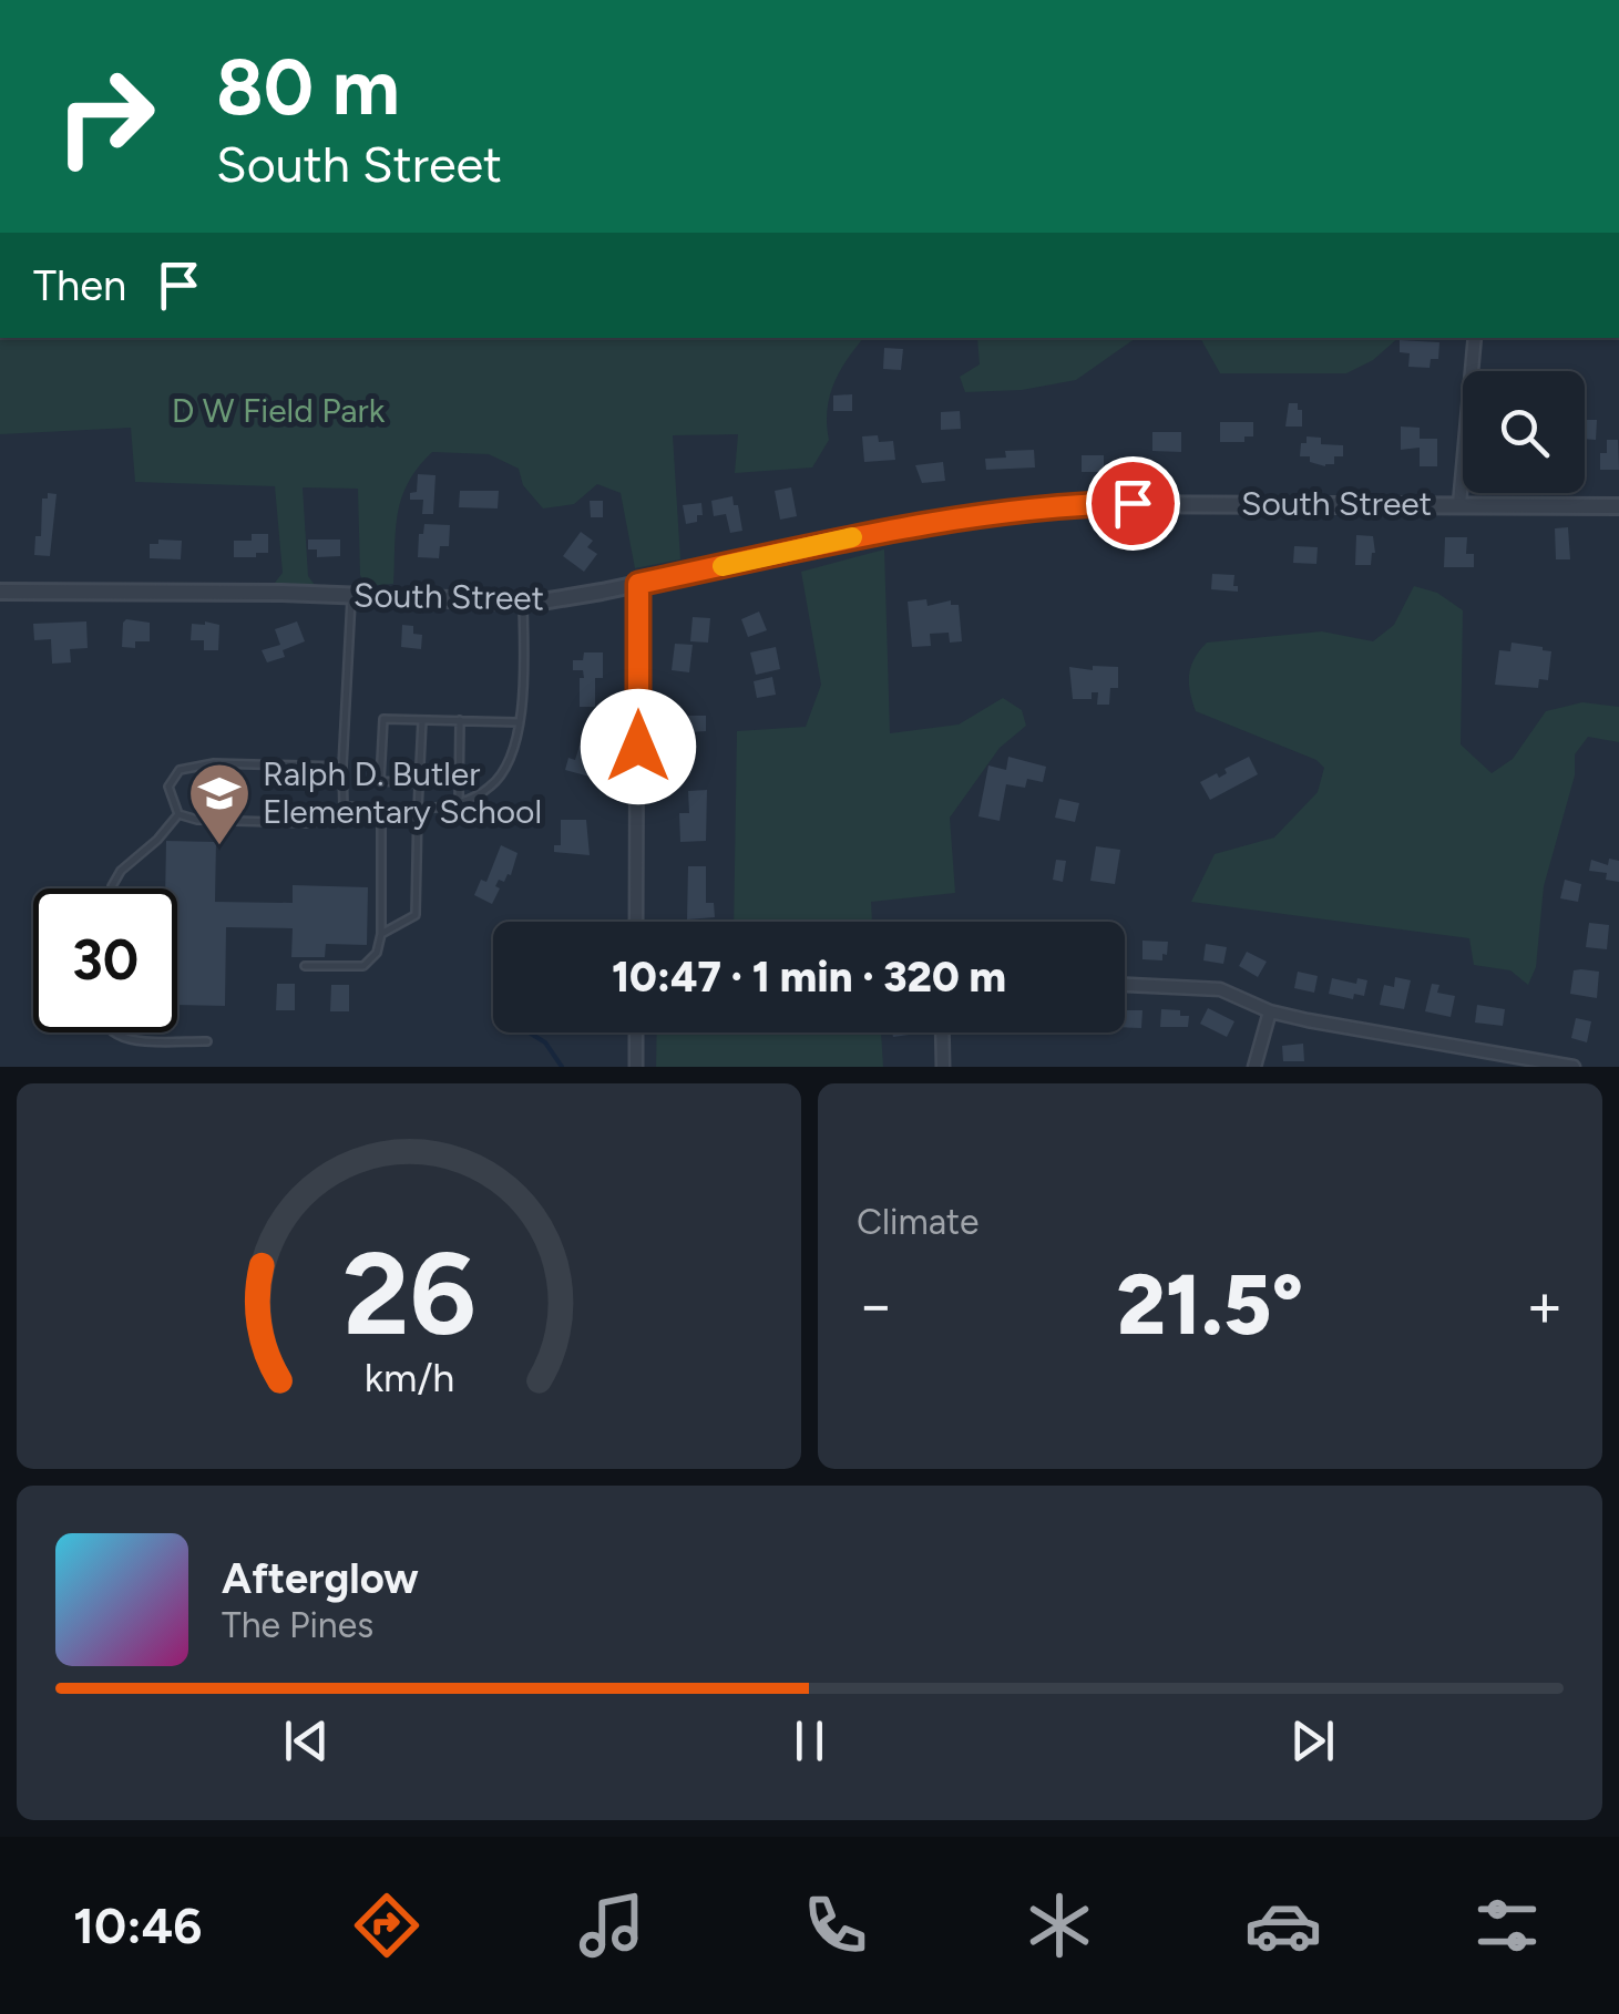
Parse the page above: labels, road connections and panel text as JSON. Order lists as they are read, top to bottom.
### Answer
{
  "streets": {
    "street": ["South Street"]
  },
  "parks": ["D W Field Park"],
  "places": {
    "school or university": ["Ralph D. Butler Elementary School"]
  },
  "page": {
    "turn": ["80 m", "South Street"],
    "then": "Then",
    "limit": "30",
    "trip": "10:47 · 1 min · 320 m",
    "tile": "Climate",
    "heat": ["−", "21.5°", "+"],
    "song": ["Afterglow", "The Pines"],
    "tabs": "10:46",
    "gauge": ["26", "km/h"]
  }
}
